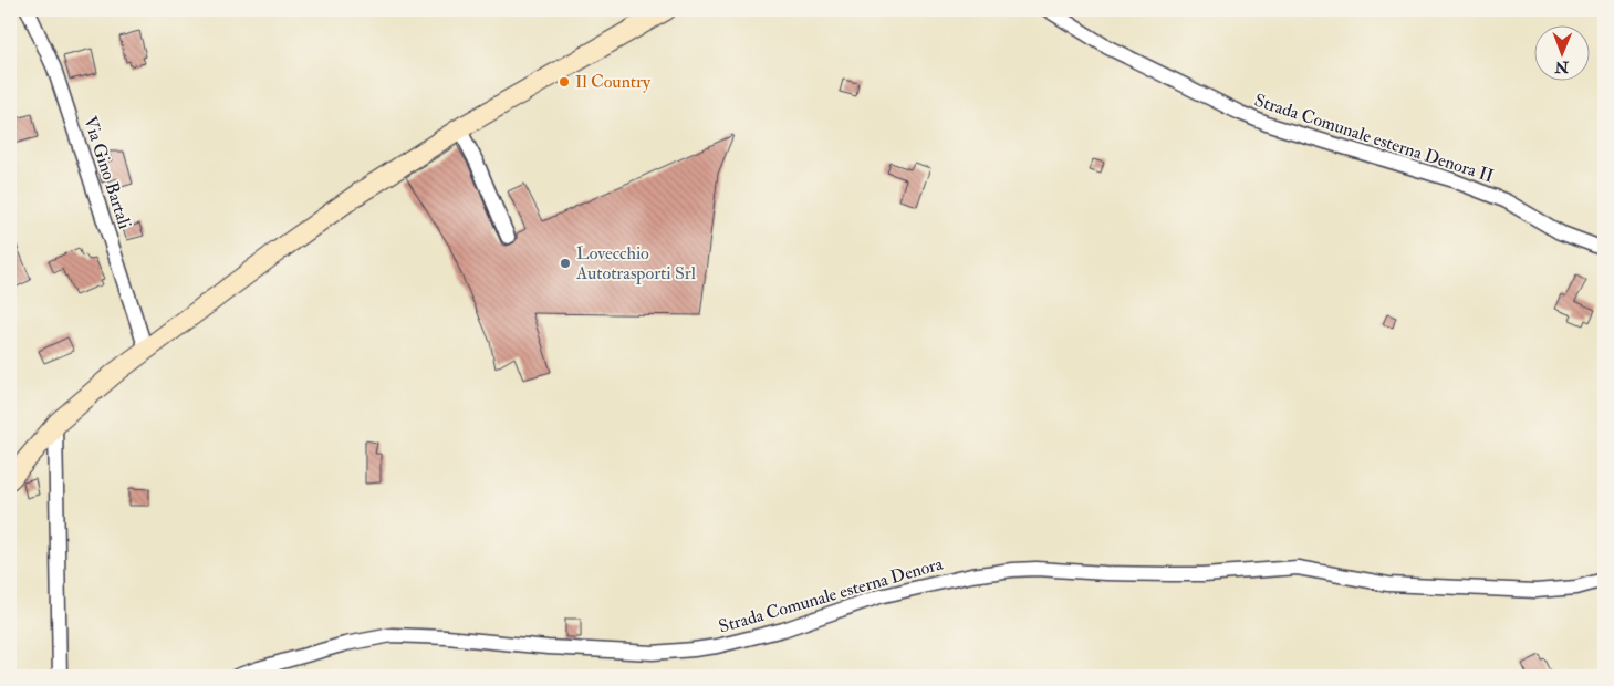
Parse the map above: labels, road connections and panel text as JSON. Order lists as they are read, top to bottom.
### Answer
{
  "streets": {
    "street": ["Strada Comunale esterna Denora II", "Via Gino Bartali", "Strada Comunale esterna Denora"]
  },
  "places": ["Il Country", "Lovecchio Autotrasporti Srl"],
  "north": "bottom"
}
